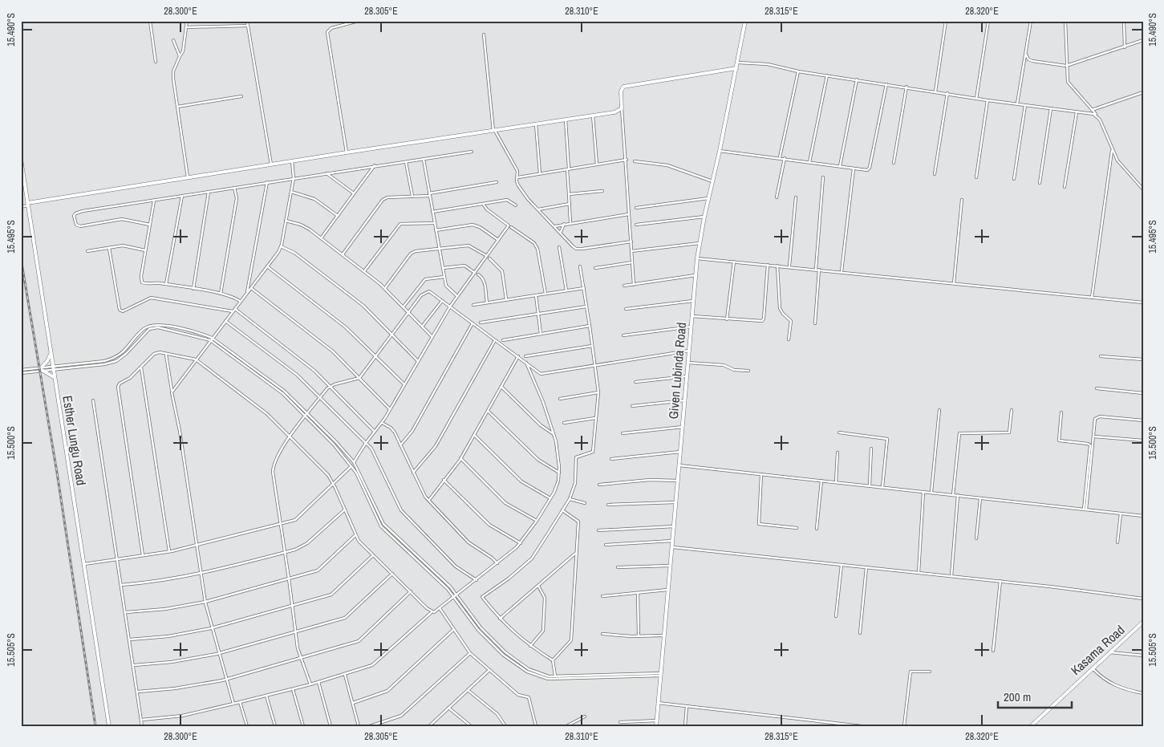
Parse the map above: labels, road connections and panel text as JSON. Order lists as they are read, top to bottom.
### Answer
{
  "streets": {
    "street": ["Given Lubinda Road", "Esther Lungu Road", "Kasama Road"]
  },
  "scale_bar": "200 m",
  "coordinates": [
    "28.300°E",
    "28.305°E",
    "28.310°E",
    "28.315°E",
    "28.320°E",
    "15.490°S",
    "15.495°S",
    "15.500°S",
    "15.505°S"
  ]
}
